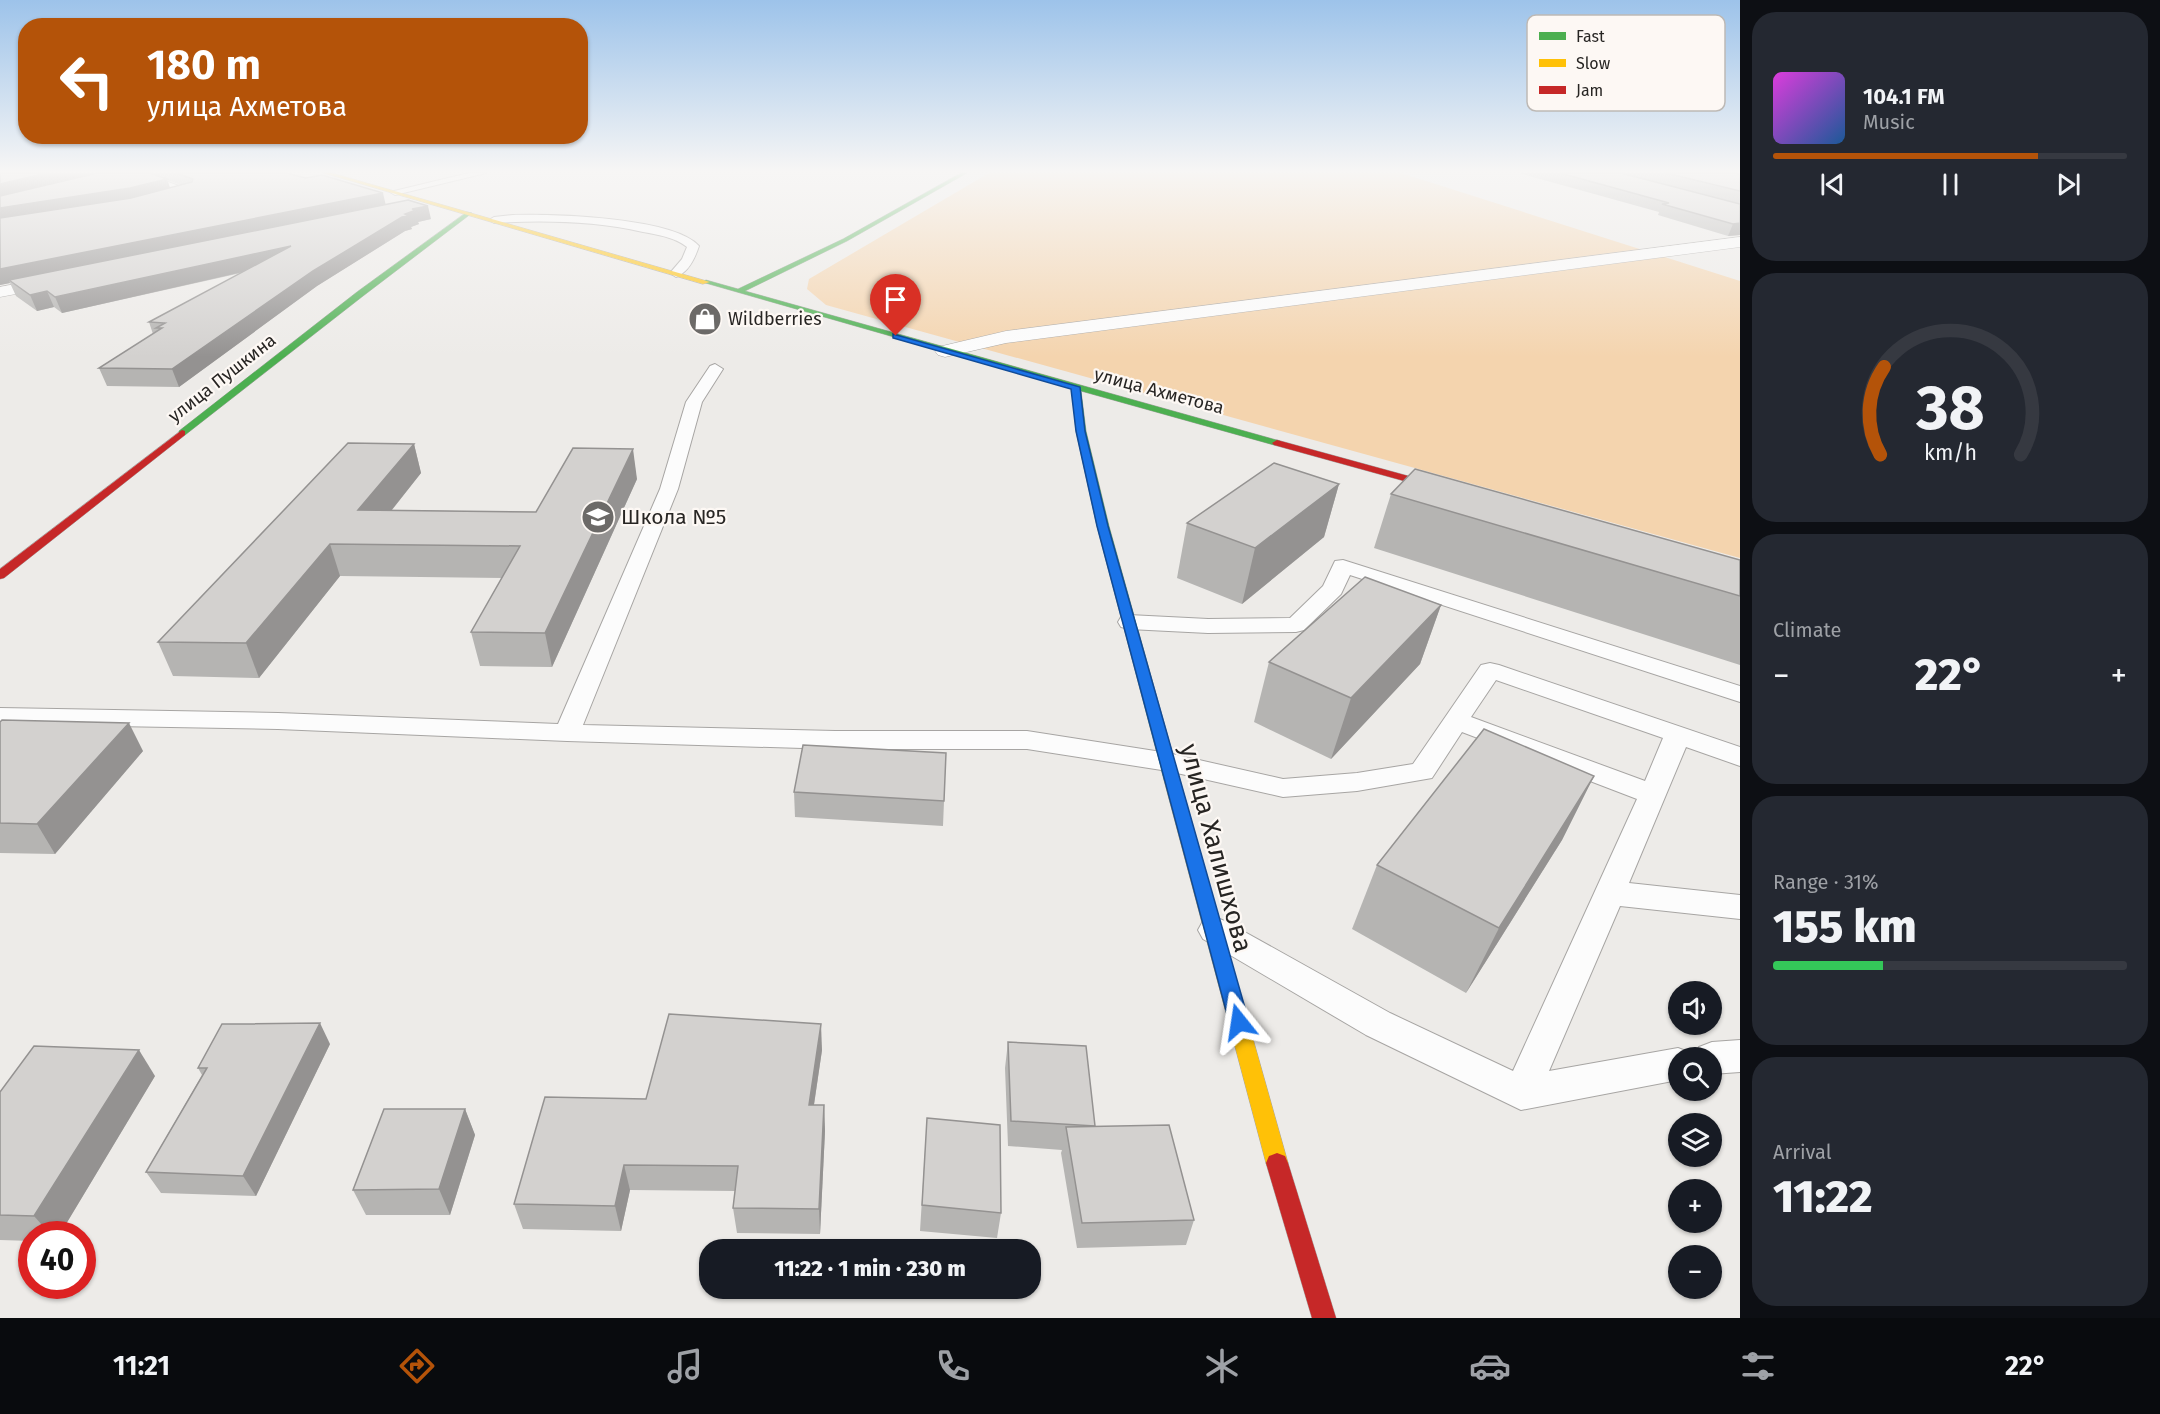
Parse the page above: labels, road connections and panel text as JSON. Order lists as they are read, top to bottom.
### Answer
{
  "streets": {
    "main road": ["улица Пушкина", "улица Ахметова", "улица Халишхова"]
  },
  "crossings": [
    ["улица Ахметова", "улица Халишхова"]
  ],
  "places": {
    "shop": ["Wildberries"],
    "school or university": ["Школа №5"]
  },
  "legend": ["Fast", "Slow", "Jam"],
  "page": {
    "turn": ["180 m", "улица Ахметова"],
    "song": ["104.1 FM", "Music"],
    "tile": [
      "Climate",
      ["Range · 31%", "155 km"],
      ["Arrival", "11:22"]
    ],
    "heat": ["−", "22°", "+"],
    "map_buttons": ["+", "−"],
    "limit": "40",
    "trip": "11:22 · 1 min · 230 m",
    "tabs": ["11:21", "22°"],
    "gauge": ["38", "km/h"]
  }
}
